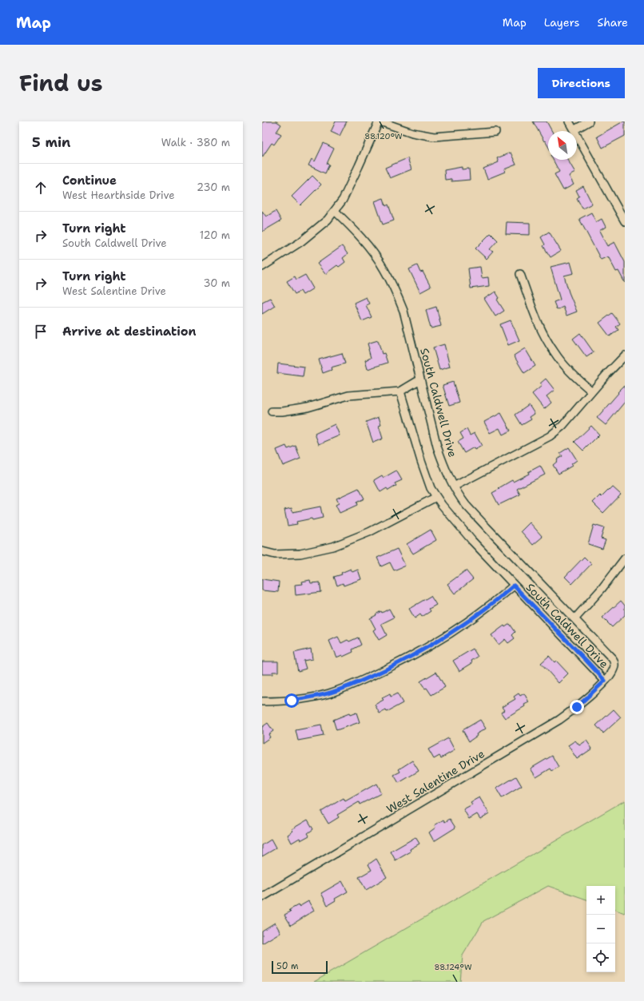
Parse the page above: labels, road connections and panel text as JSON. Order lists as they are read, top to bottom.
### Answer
{
  "streets": {
    "street": ["South Caldwell Drive", "West Salentine Drive"]
  },
  "crossings": [
    ["South Caldwell Drive", "West Salentine Drive"]
  ],
  "scale_bar": "50 m",
  "north": "top left",
  "page": {
    "header": "Map",
    "nav": ["Map", "Layers", "Share"],
    "title": "Find us",
    "buttons": "Directions",
    "heading": ["5 min", "Walk · 380 m"],
    "list": [
      ["Continue", "West Hearthside Drive", "230 m"],
      ["Turn right", "South Caldwell Drive", "120 m"],
      ["Turn right", "West Salentine Drive", "30 m"],
      "Arrive at destination"
    ],
    "map_buttons": ["+", "−"],
    "scale": "50 m"
  },
  "coordinates": ["88.120°W", "88.124°W"]
}
